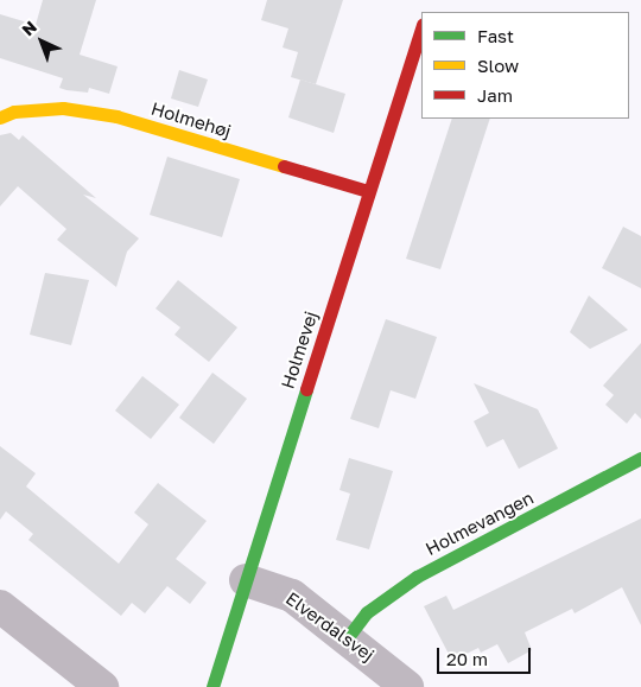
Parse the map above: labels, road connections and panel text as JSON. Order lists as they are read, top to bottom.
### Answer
{
  "streets": {
    "street": [
      "Holmehøj",
      "Holmevej",
      "Holmevangen",
      "Elverdalsvej"
    ]
  },
  "crossings": [
    ["Holmehøj", "Holmevej"],
    ["Holmevej", "Elverdalsvej"],
    ["Holmevangen", "Elverdalsvej"]
  ],
  "legend": ["Fast", "Slow", "Jam"],
  "scale_bar": "20 m",
  "north": "top left"
}
